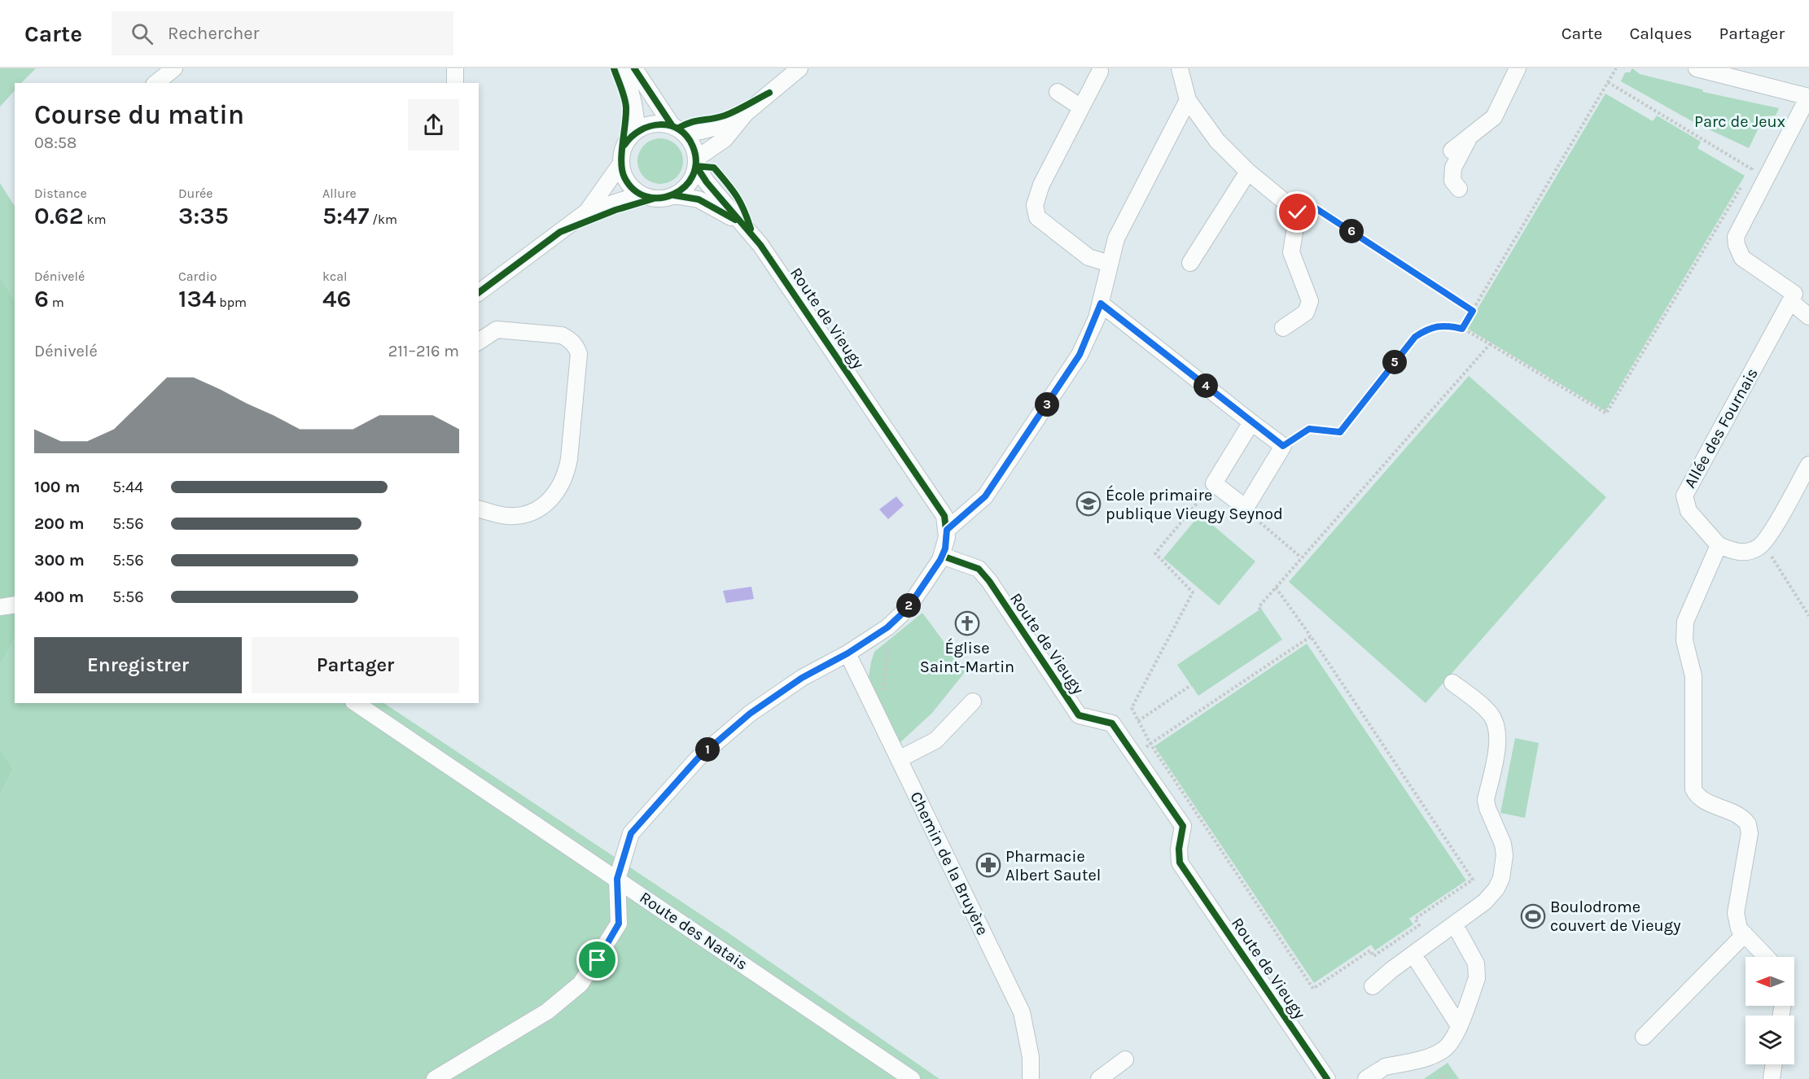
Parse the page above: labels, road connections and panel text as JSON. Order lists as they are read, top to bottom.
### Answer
{
  "streets": {
    "street": [
      "Route de Vieugy",
      "Allée des Fournais",
      "Chemin de la Bruyère",
      "Route des Natais"
    ]
  },
  "parks": ["Parc de Jeux"],
  "places": {
    "school or university": ["École primaire publique Vieugy Seynod"],
    "church": ["Église Saint-Martin"],
    "pharmacy": ["Pharmacie Albert Sautel"],
    "sports": ["Boulodrome couvert de Vieugy"]
  },
  "north": "left",
  "page": {
    "header": "Carte",
    "search": "Rechercher",
    "nav": ["Carte", "Calques", "Partager"],
    "heading": ["Course du matin", "08:58"],
    "stats": [
      ["Distance", "0.62 km"],
      ["Durée", "3:35"],
      ["Allure", "5:47 /km"],
      ["Dénivelé", "6 m"],
      ["Cardio", "134 bpm"],
      ["kcal", "46"]
    ],
    "pins": [
      "6",
      "5",
      "4",
      "3",
      "2",
      "1"
    ],
    "chart": ["Dénivelé", "211–216 m"],
    "list": [
      {
        "name": "100 m",
        "note": "5:44"
      },
      {
        "name": "200 m",
        "note": "5:56"
      },
      {
        "name": "300 m",
        "note": "5:56"
      },
      {
        "name": "400 m",
        "note": "5:56"
      }
    ],
    "buttons": ["Enregistrer", "Partager"]
  }
}
